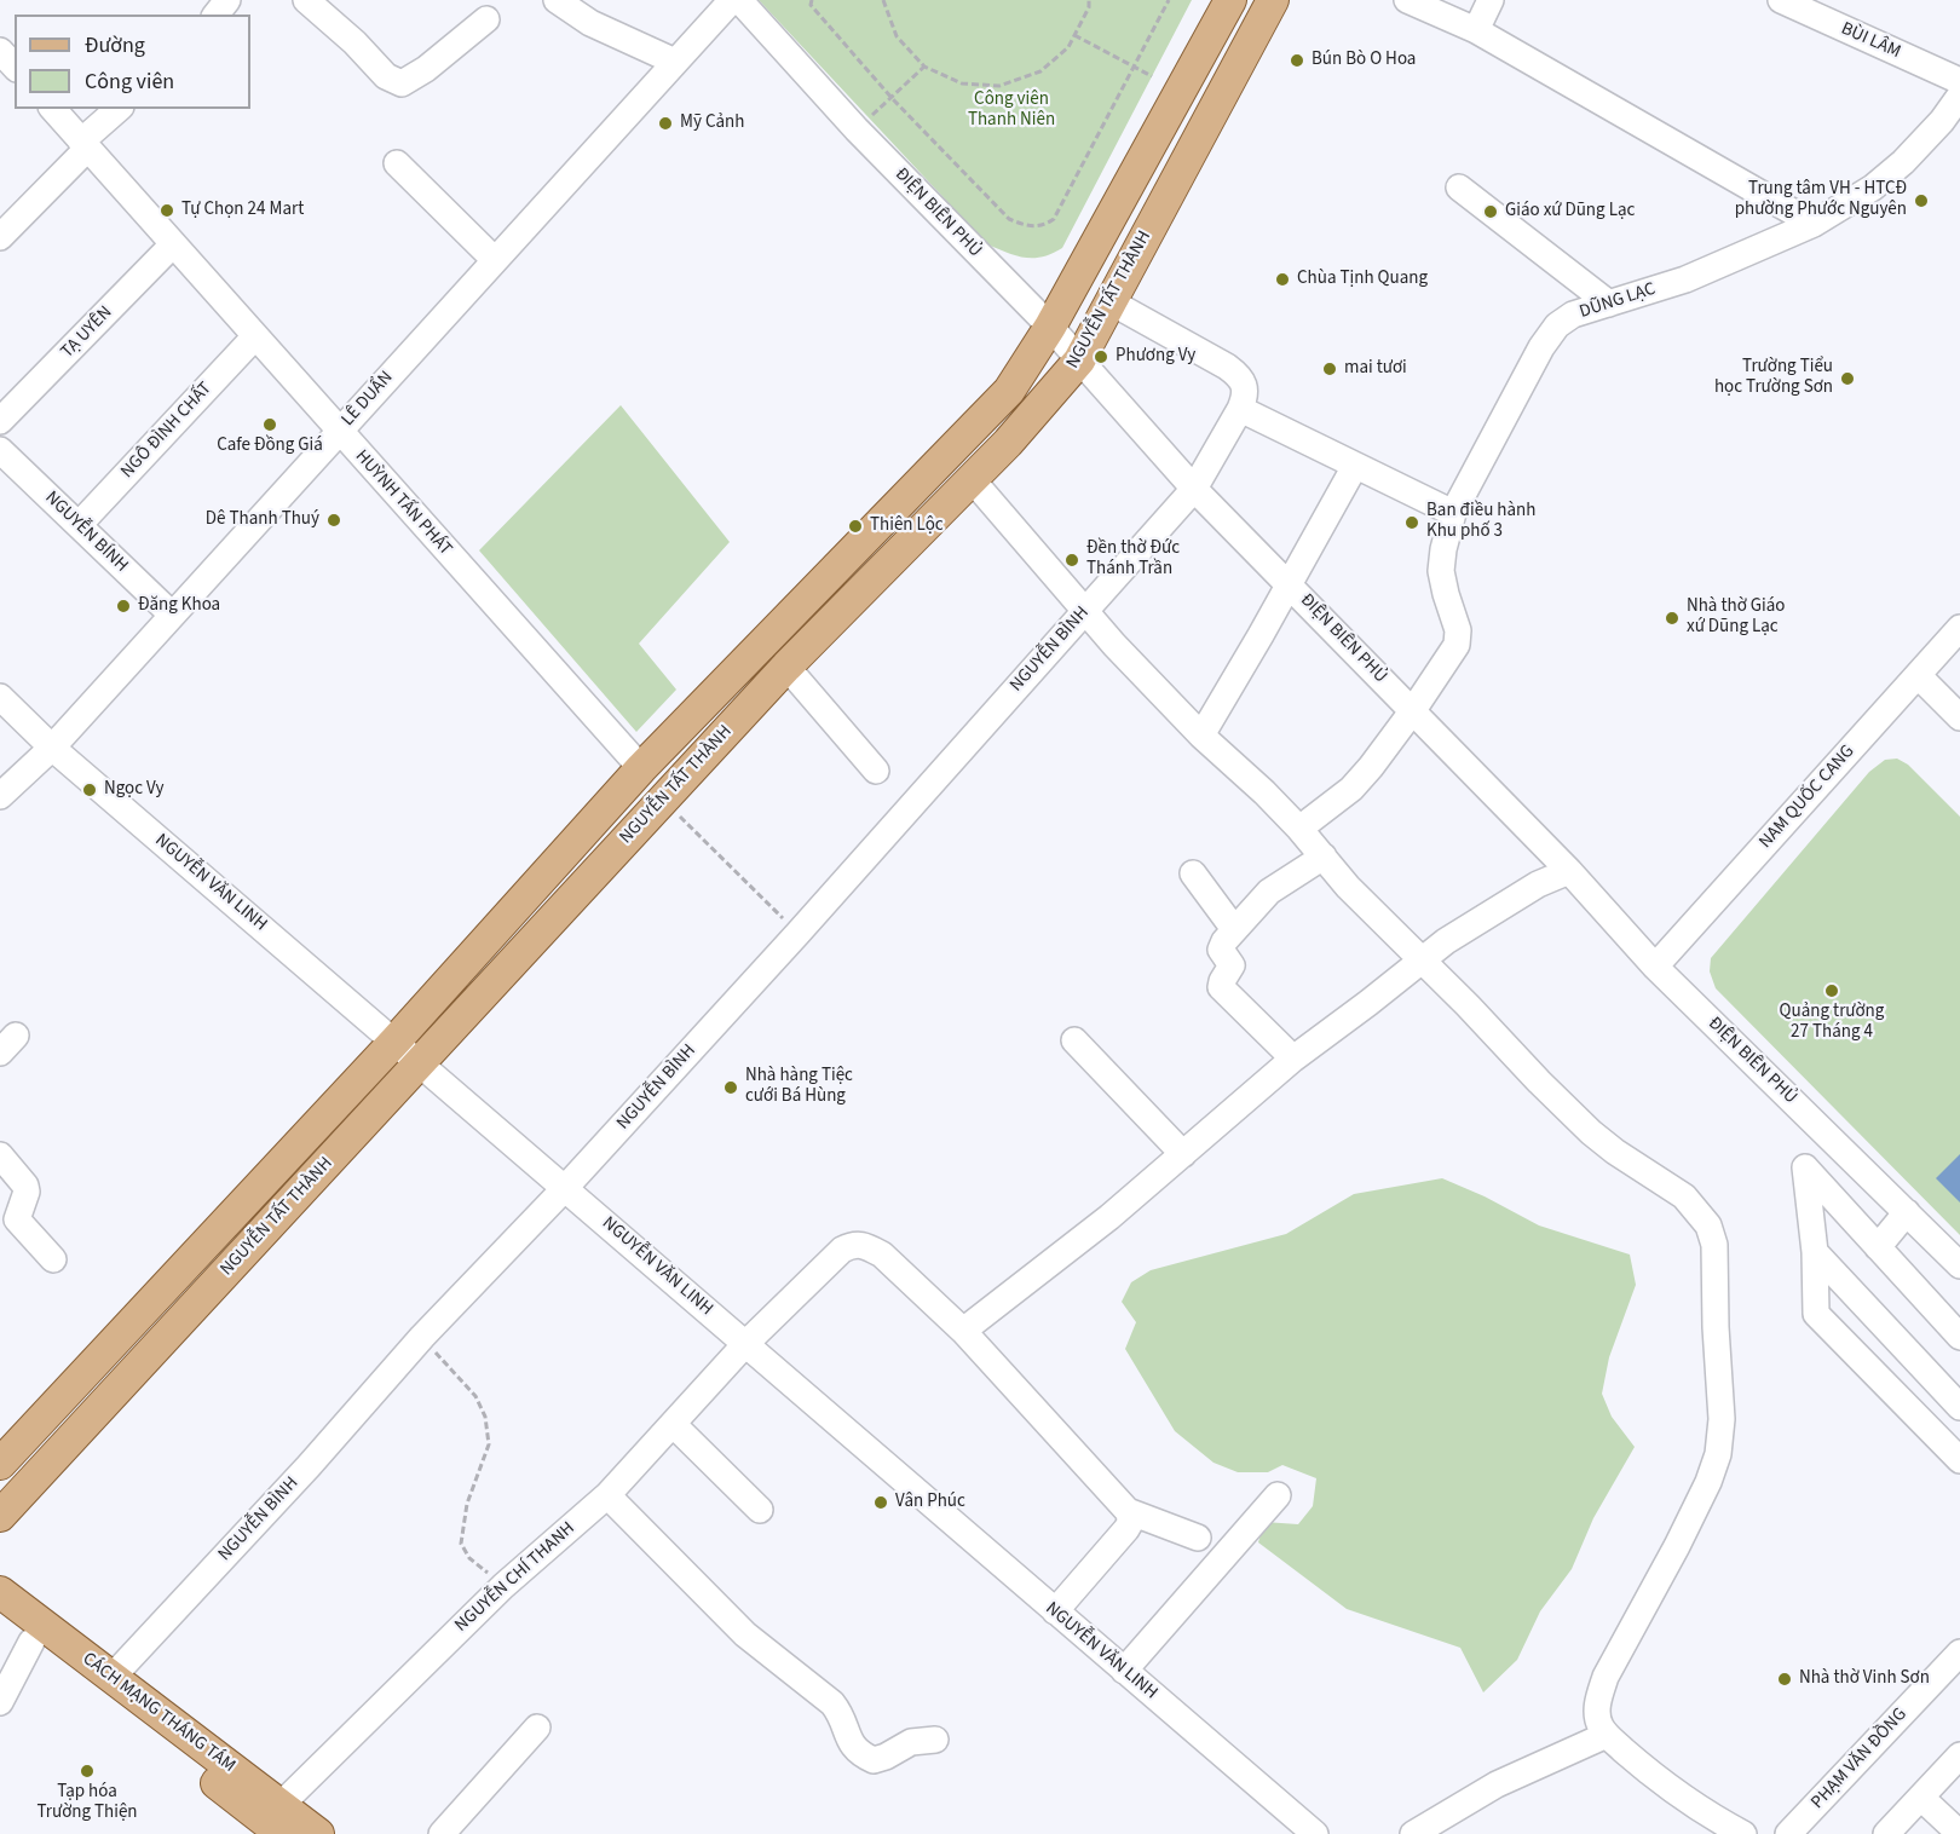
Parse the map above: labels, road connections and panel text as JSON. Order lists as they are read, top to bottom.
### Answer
{
  "streets": {
    "main road": ["NGUYỄN TẤT THÀNH", "CÁCH MẠNG THÁNG TÁM"],
    "street": [
      "BÙI LÂM",
      "ĐIỆN BIÊN PHỦ",
      "DŨNG LẠC",
      "TẠ UYÊN",
      "LÊ DUẨN",
      "NGÔ ĐÌNH CHẤT",
      "HUỲNH TẤN PHÁT",
      "NGUYỄN BÍNH",
      "NGUYỄN BÌNH",
      "NAM QUỐC CANG",
      "NGUYỄN VĂN LINH",
      "NGUYỄN CHÍ THANH",
      "PHẠM VĂN ĐỒNG"
    ]
  },
  "crossings": [
    ["ĐIỆN BIÊN PHỦ", "NGUYỄN TẤT THÀNH"],
    ["ĐIỆN BIÊN PHỦ", "DŨNG LẠC"],
    ["ĐIỆN BIÊN PHỦ", "NGUYỄN BÌNH"],
    ["ĐIỆN BIÊN PHỦ", "NAM QUỐC CANG"],
    ["NGUYỄN TẤT THÀNH", "HUỲNH TẤN PHÁT"],
    ["NGUYỄN TẤT THÀNH", "NGUYỄN VĂN LINH"],
    ["TẠ UYÊN", "HUỲNH TẤN PHÁT"],
    ["LÊ DUẨN", "HUỲNH TẤN PHÁT"],
    ["LÊ DUẨN", "NGUYỄN BÍNH"],
    ["LÊ DUẨN", "NGUYỄN VĂN LINH"],
    ["NGÔ ĐÌNH CHẤT", "HUỲNH TẤN PHÁT"],
    ["NGÔ ĐÌNH CHẤT", "NGUYỄN BÍNH"],
    ["NGUYỄN BÌNH", "NGUYỄN VĂN LINH"],
    ["NGUYỄN BÌNH", "CÁCH MẠNG THÁNG TÁM"],
    ["NGUYỄN VĂN LINH", "NGUYỄN CHÍ THANH"],
    ["NGUYỄN CHÍ THANH", "CÁCH MẠNG THÁNG TÁM"]
  ],
  "parks": ["Công viên Thanh Niên"],
  "places": [
    "Bún Bò O Hoa",
    "Mỹ Cảnh",
    "Trung tâm VH - HTCĐ phường Phước Nguyên",
    "Tự Chọn 24 Mart",
    "Giáo xứ Dũng Lạc",
    "Chùa Tịnh Quang",
    "Phương Vy",
    "mai tươi",
    "Trường Tiểu học Trường Sơn",
    "Cafe Đồng Giá",
    "Dê Thanh Thuý",
    "Ban điều hành Khu phố 3",
    "Thiên Lộc",
    "Đền thờ Đức Thánh Trần",
    "Đăng Khoa",
    "Nhà thờ Giáo xứ Dũng Lạc",
    "Ngọc Vy",
    "Quảng trường 27 Tháng 4",
    "Nhà hàng Tiệc cưới Bá Hùng",
    "Vân Phúc",
    "Nhà thờ Vinh Sơn",
    "Tạp hóa Trường Thiện"
  ],
  "legend": ["Đường", "Công viên"]
}
